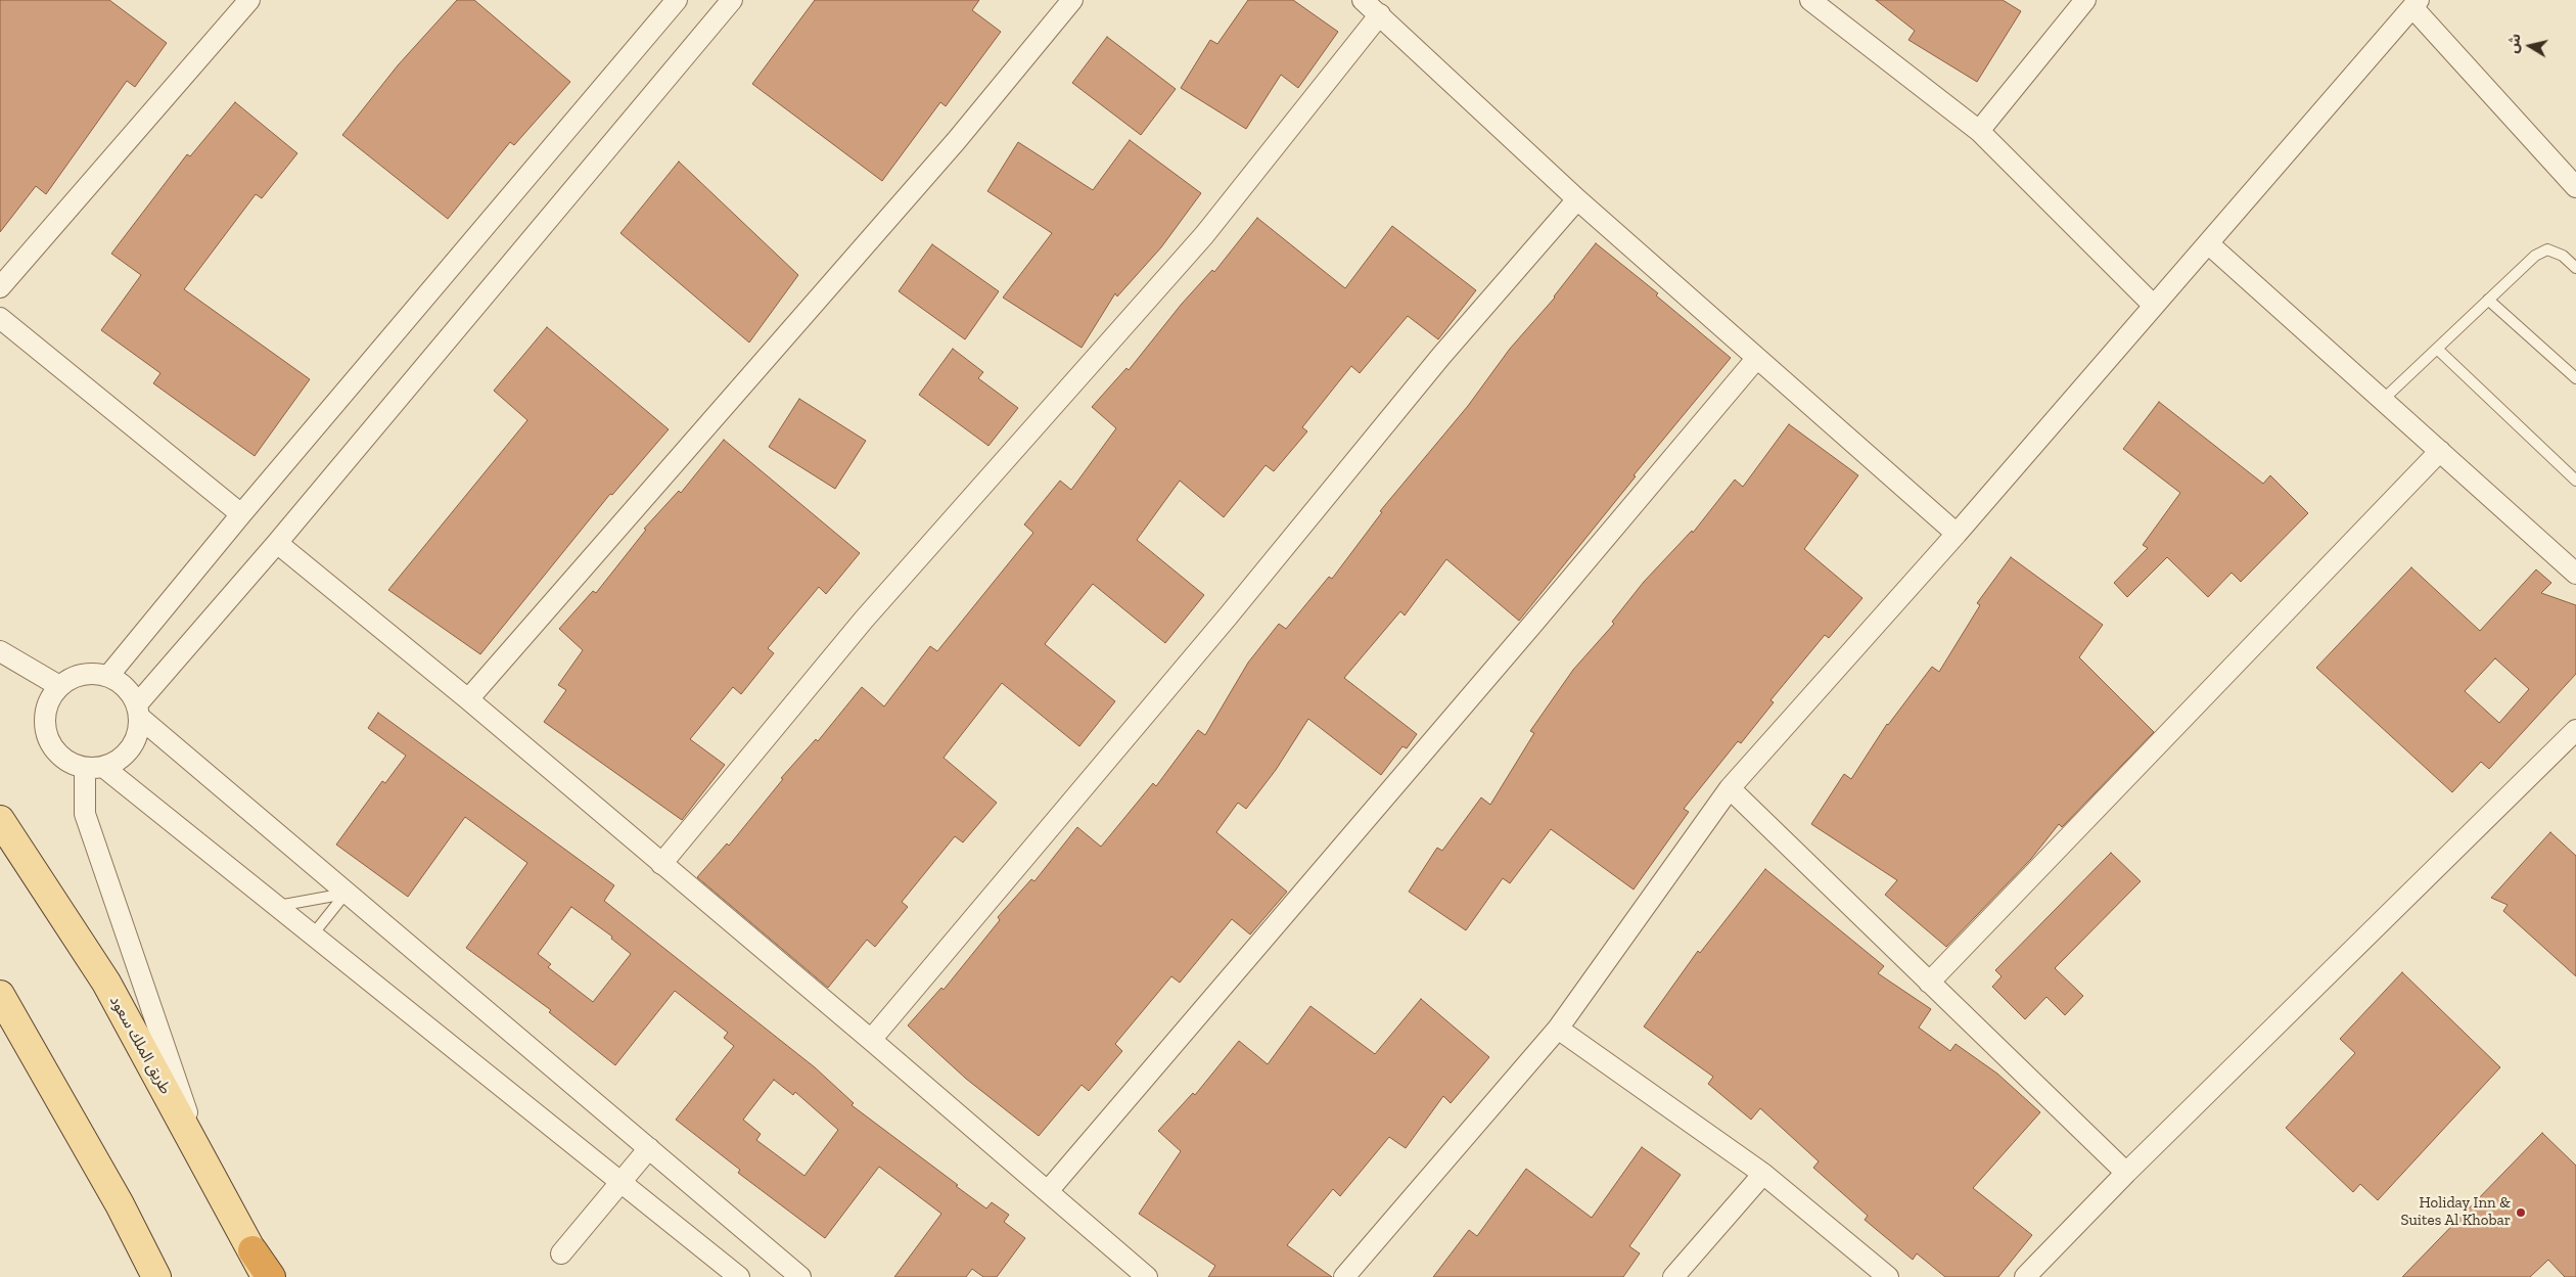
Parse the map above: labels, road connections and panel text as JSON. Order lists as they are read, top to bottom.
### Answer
{
  "streets": {
    "main road": ["طريق الملك سعود"]
  },
  "places": ["Holiday Inn & Suites Al Khobar"],
  "north": "left"
}
